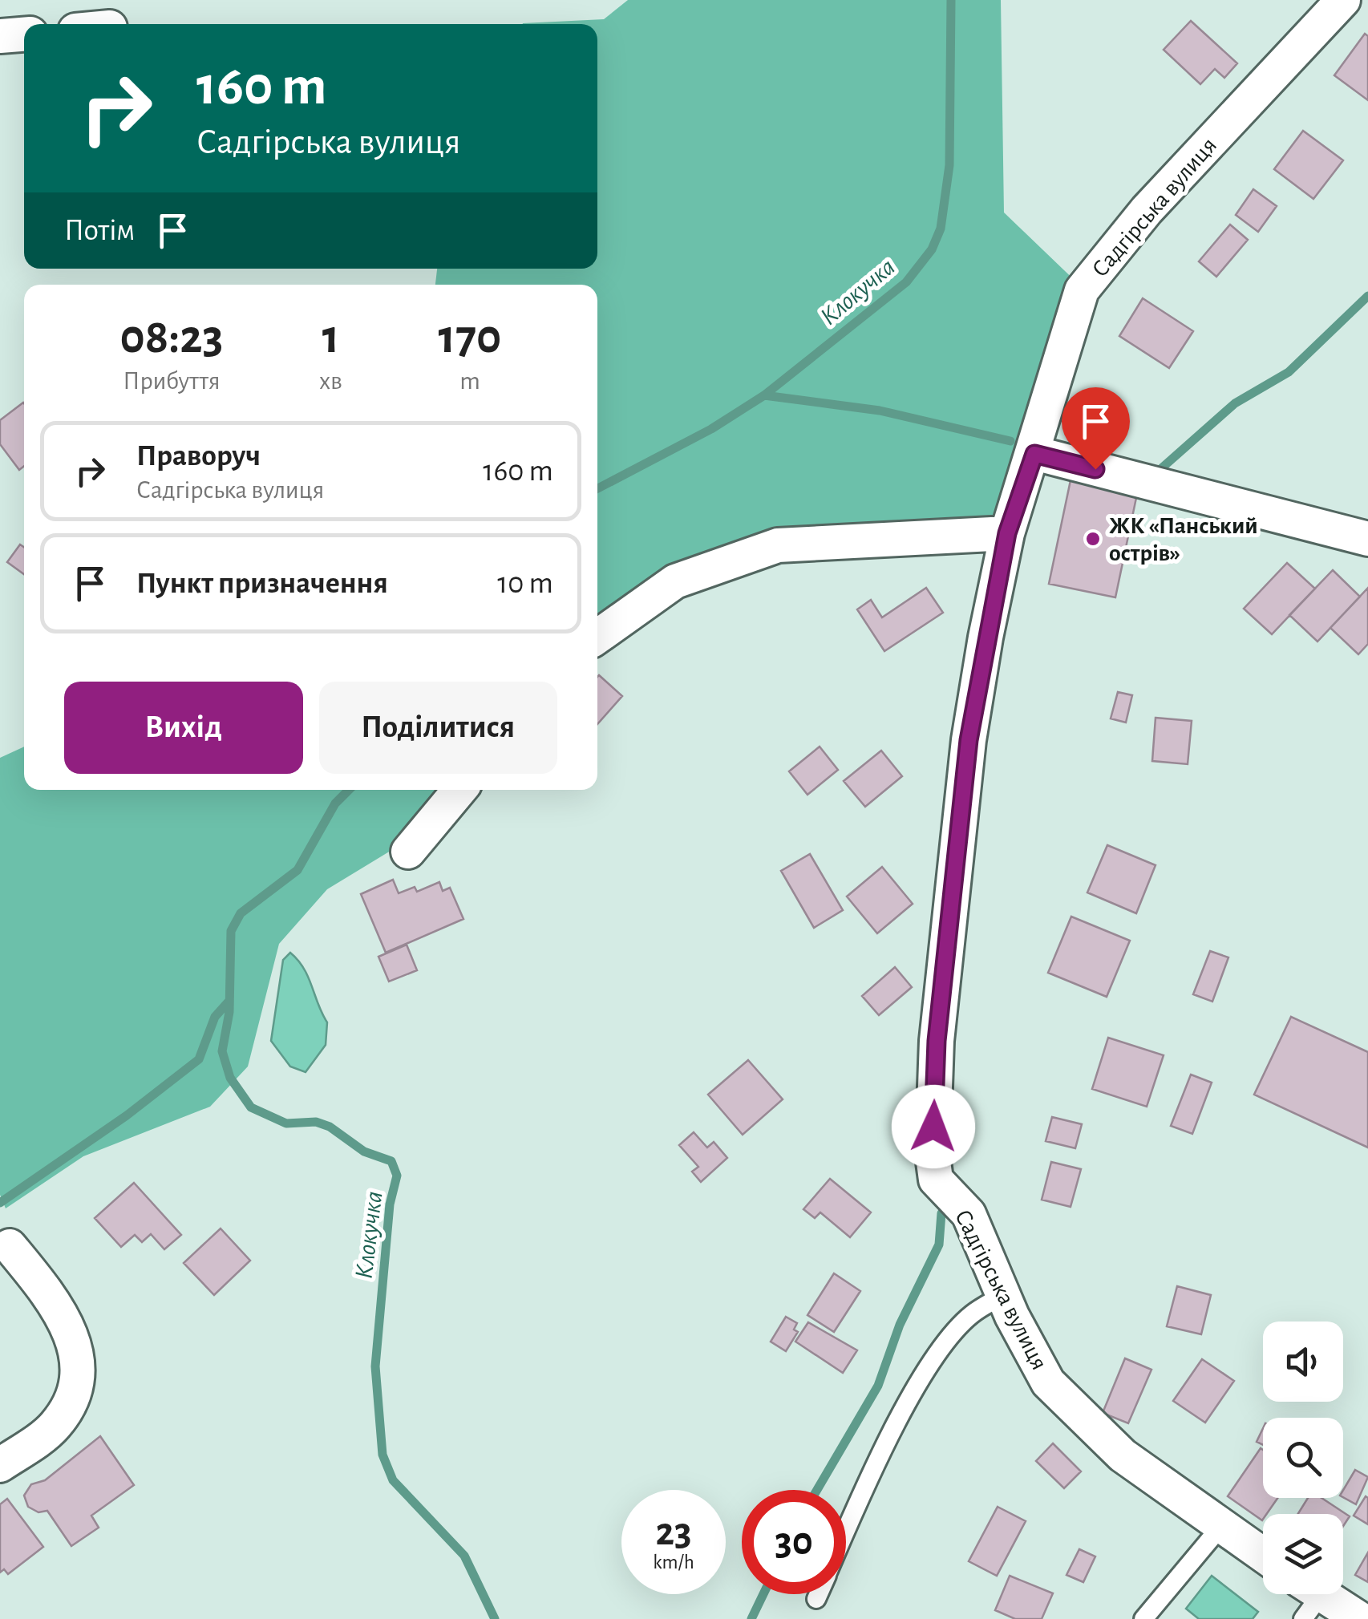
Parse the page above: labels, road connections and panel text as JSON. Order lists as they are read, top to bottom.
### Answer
{
  "streets": {
    "street": ["Садгірська вулиця"]
  },
  "water": ["Клокучка"],
  "places": ["ЖК «Панський острів»"],
  "page": {
    "turn": ["160 m", "Садгірська вулиця"],
    "then": "Потім",
    "eta": [
      "08:23",
      "Прибуття",
      "1",
      "хв",
      "170",
      "m"
    ],
    "list": [
      {
        "name": "Праворуч",
        "note": "Садгірська вулиця",
        "value": "160 m"
      },
      {
        "name": "Пункт призначення",
        "value": "10 m"
      }
    ],
    "buttons": ["Вихід", "Поділитися"],
    "speed": "23 km/h",
    "limit": "30"
  }
}
